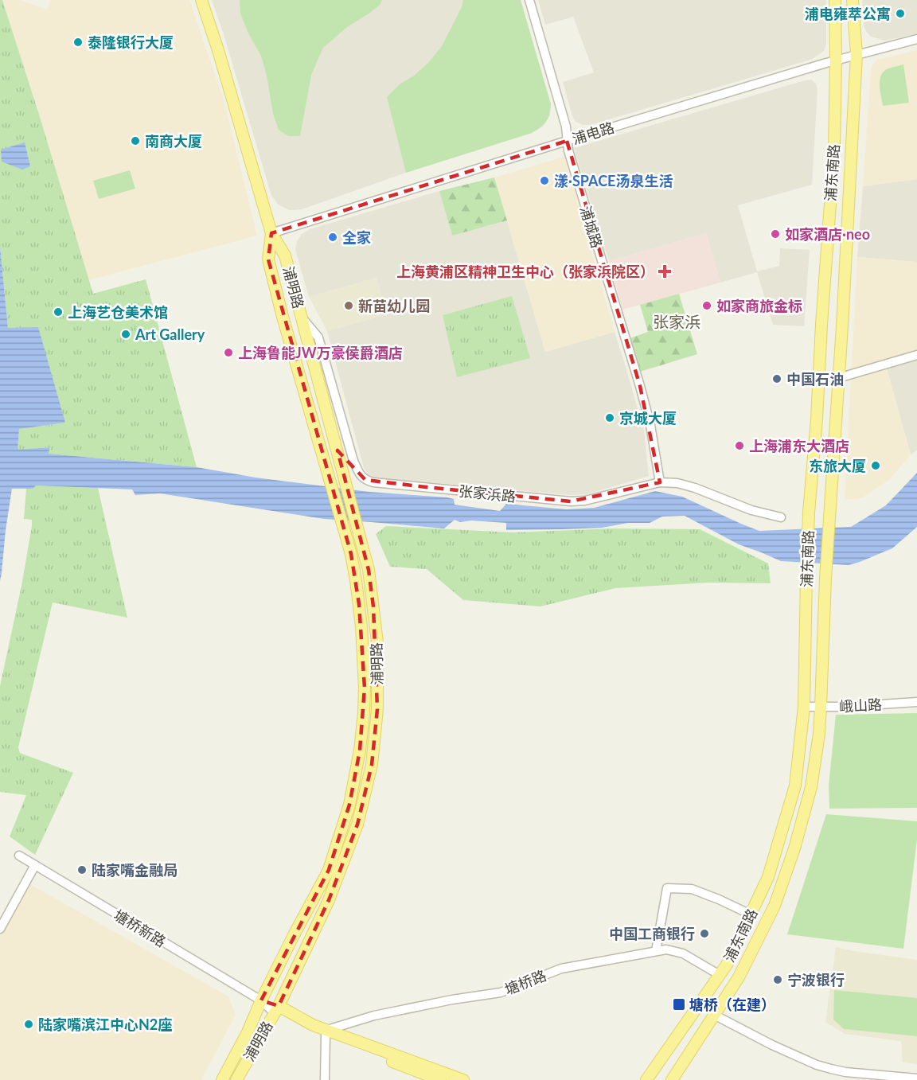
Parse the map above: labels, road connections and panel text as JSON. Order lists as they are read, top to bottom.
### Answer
{
  "streets": {
    "main road": ["浦东南路", "浦明路", "塘桥新路"],
    "street": [
      "浦电路",
      "浦城路",
      "张家浜路",
      "峨山路",
      "塘桥路"
    ]
  },
  "crossings": [
    ["浦电路", "浦东南路"],
    ["浦电路", "浦城路"],
    ["浦电路", "浦明路"],
    ["浦东南路", "峨山路"],
    ["浦东南路", "塘桥路"],
    ["浦城路", "张家浜路"],
    ["浦明路", "张家浜路"],
    ["浦明路", "塘桥新路"],
    ["塘桥新路", "塘桥路"]
  ],
  "districts": ["张家浜"],
  "places": {
    "other": [
      "浦电雍萃公寓",
      "泰隆银行大厦",
      "南商大厦",
      "漾·SPACE汤泉生活",
      "如家酒店·neo",
      "全家",
      "新苗幼儿园",
      "如家商旅金标",
      "上海艺仓美术馆",
      "Art Gallery",
      "上海鲁能JW万豪侯爵酒店",
      "中国石油",
      "京城大厦",
      "上海浦东大酒店",
      "东旅大厦",
      "陆家嘴金融局",
      "中国工商银行",
      "宁波银行",
      "陆家嘴滨江中心N2座"
    ],
    "health": ["上海黄浦区精神卫生中心（张家浜院区）"],
    "transit": ["塘桥（在建）"]
  }
}
